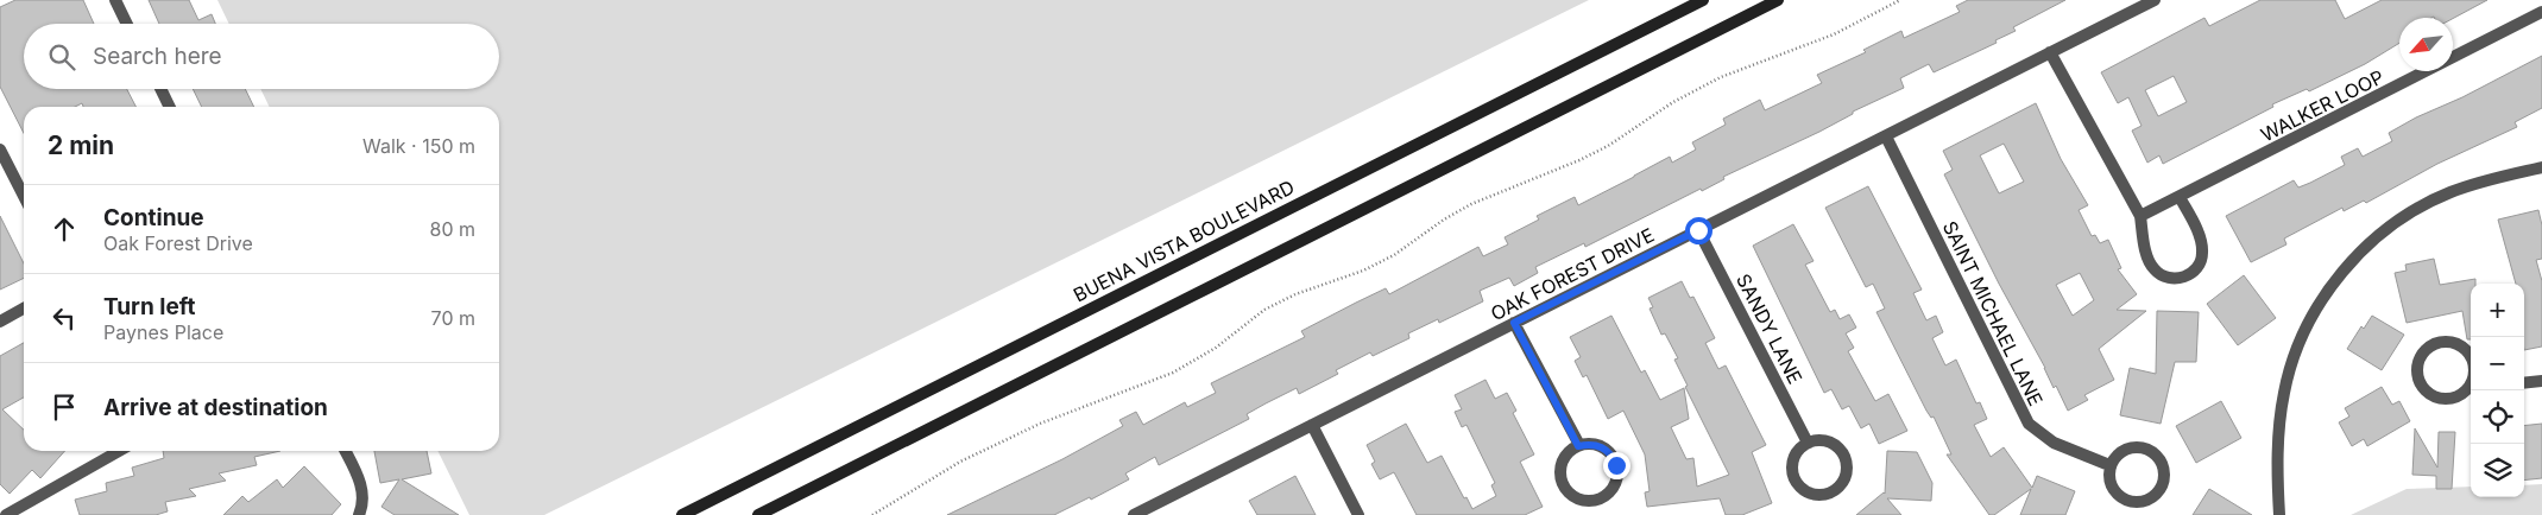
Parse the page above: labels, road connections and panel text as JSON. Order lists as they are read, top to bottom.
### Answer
{
  "streets": {
    "main road": ["BUENA VISTA BOULEVARD"],
    "street": [
      "WALKER LOOP",
      "OAK FOREST DRIVE",
      "SAINT MICHAEL LANE",
      "SANDY LANE"
    ]
  },
  "crossings": [
    ["OAK FOREST DRIVE", "SAINT MICHAEL LANE"],
    ["OAK FOREST DRIVE", "SANDY LANE"]
  ],
  "north": "bottom left",
  "page": {
    "search": "Search here",
    "heading": ["2 min", "Walk · 150 m"],
    "list": [
      ["Continue", "Oak Forest Drive", "80 m"],
      ["Turn left", "Paynes Place", "70 m"],
      "Arrive at destination"
    ],
    "map_buttons": ["+", "−"]
  }
}
